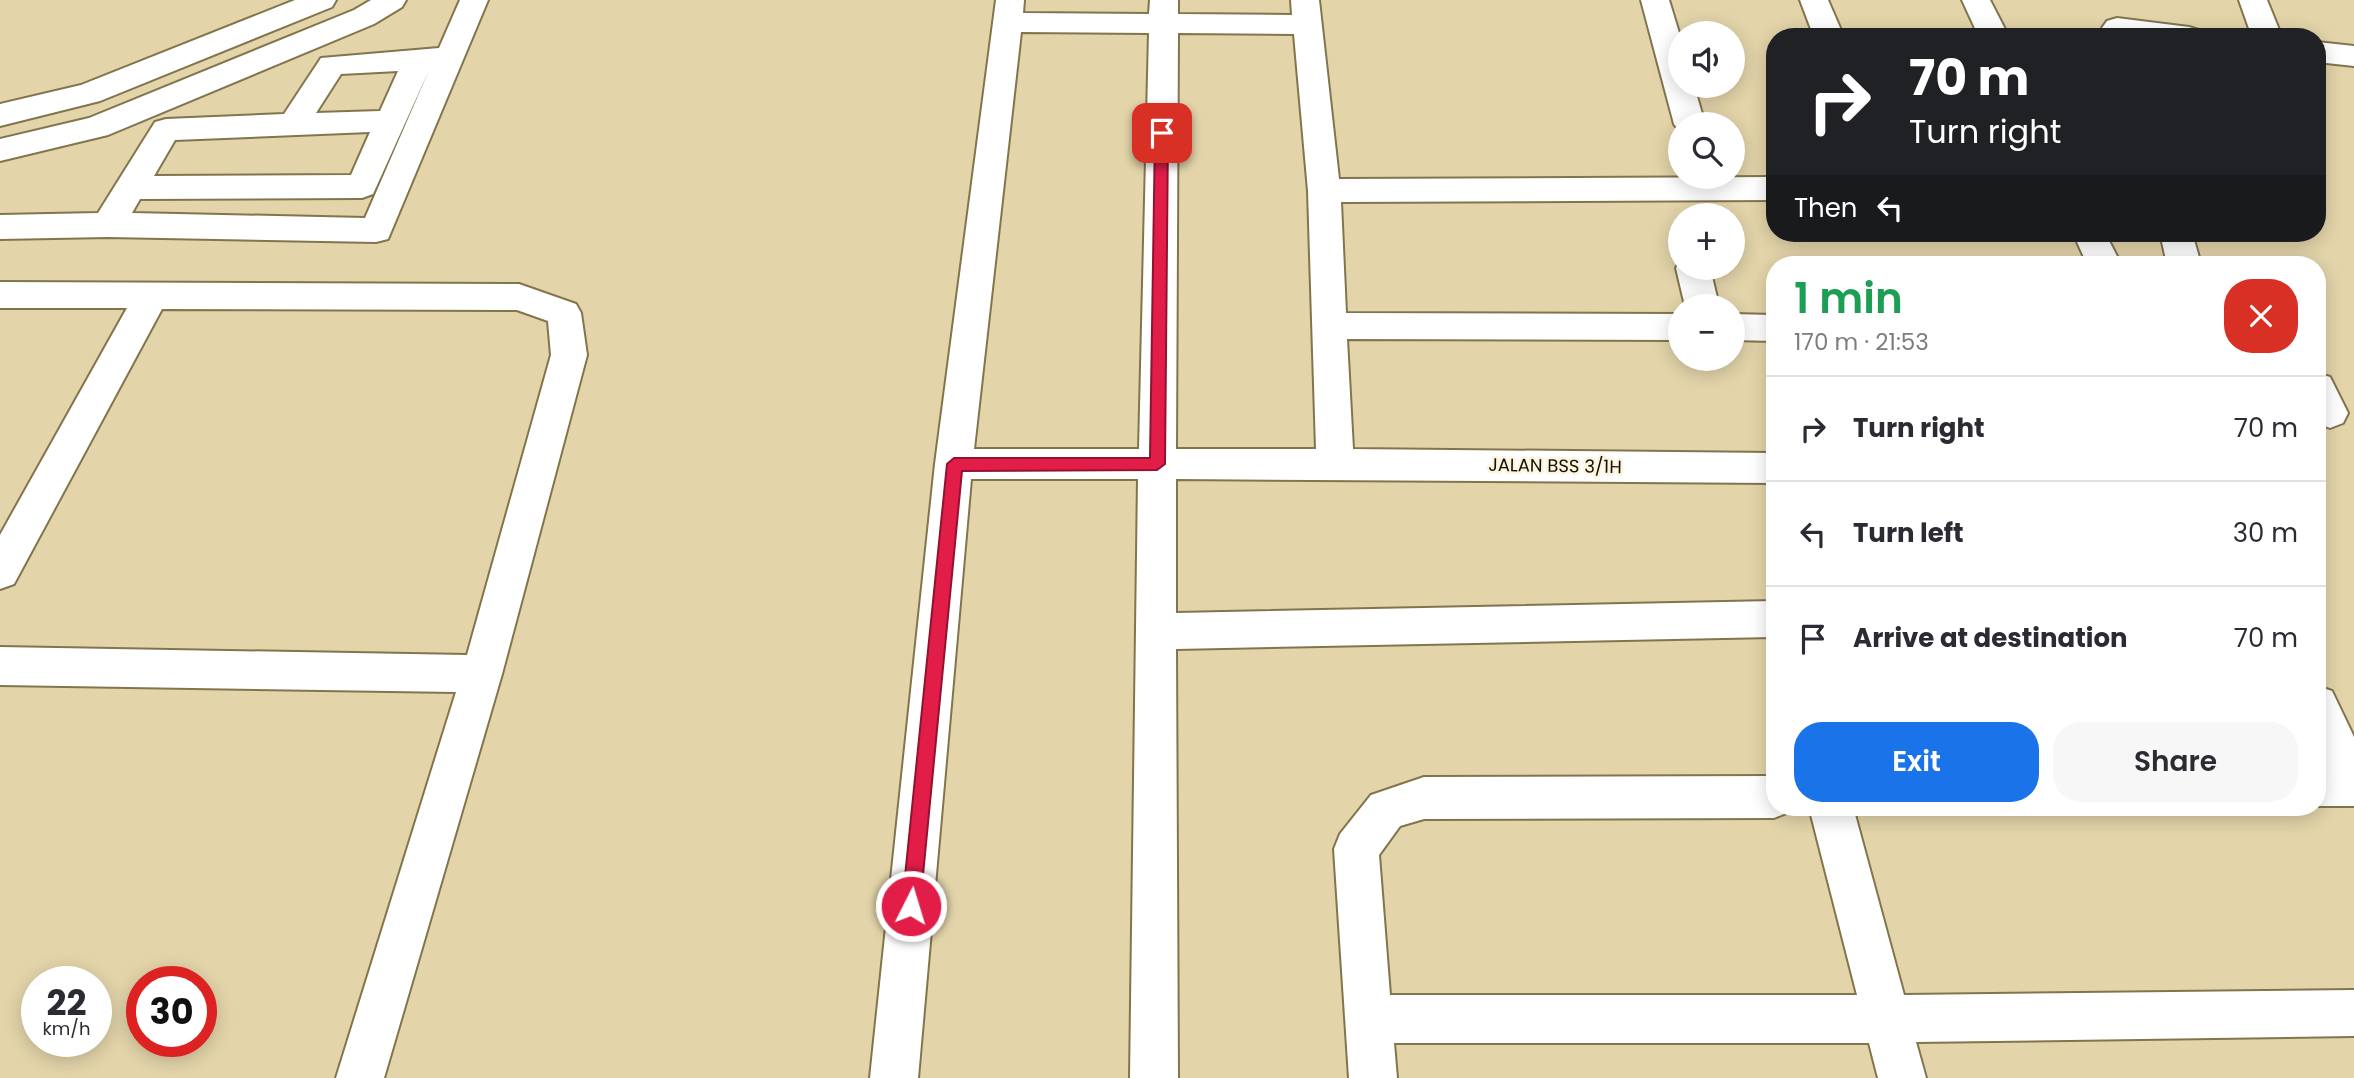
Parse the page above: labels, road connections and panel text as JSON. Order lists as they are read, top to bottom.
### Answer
{
  "streets": {
    "street": ["JALAN BSS 3/1H"]
  },
  "page": {
    "map_buttons": ["+", "−"],
    "turn": ["70 m", "Turn right"],
    "then": "Then",
    "heading": ["1 min", "170 m · 21:53"],
    "list": [
      {
        "name": "Turn right",
        "value": "70 m"
      },
      {
        "name": "Turn left",
        "value": "30 m"
      },
      {
        "name": "Arrive at destination",
        "value": "70 m"
      }
    ],
    "buttons": ["Exit", "Share"],
    "speed": "22 km/h",
    "limit": "30"
  }
}
